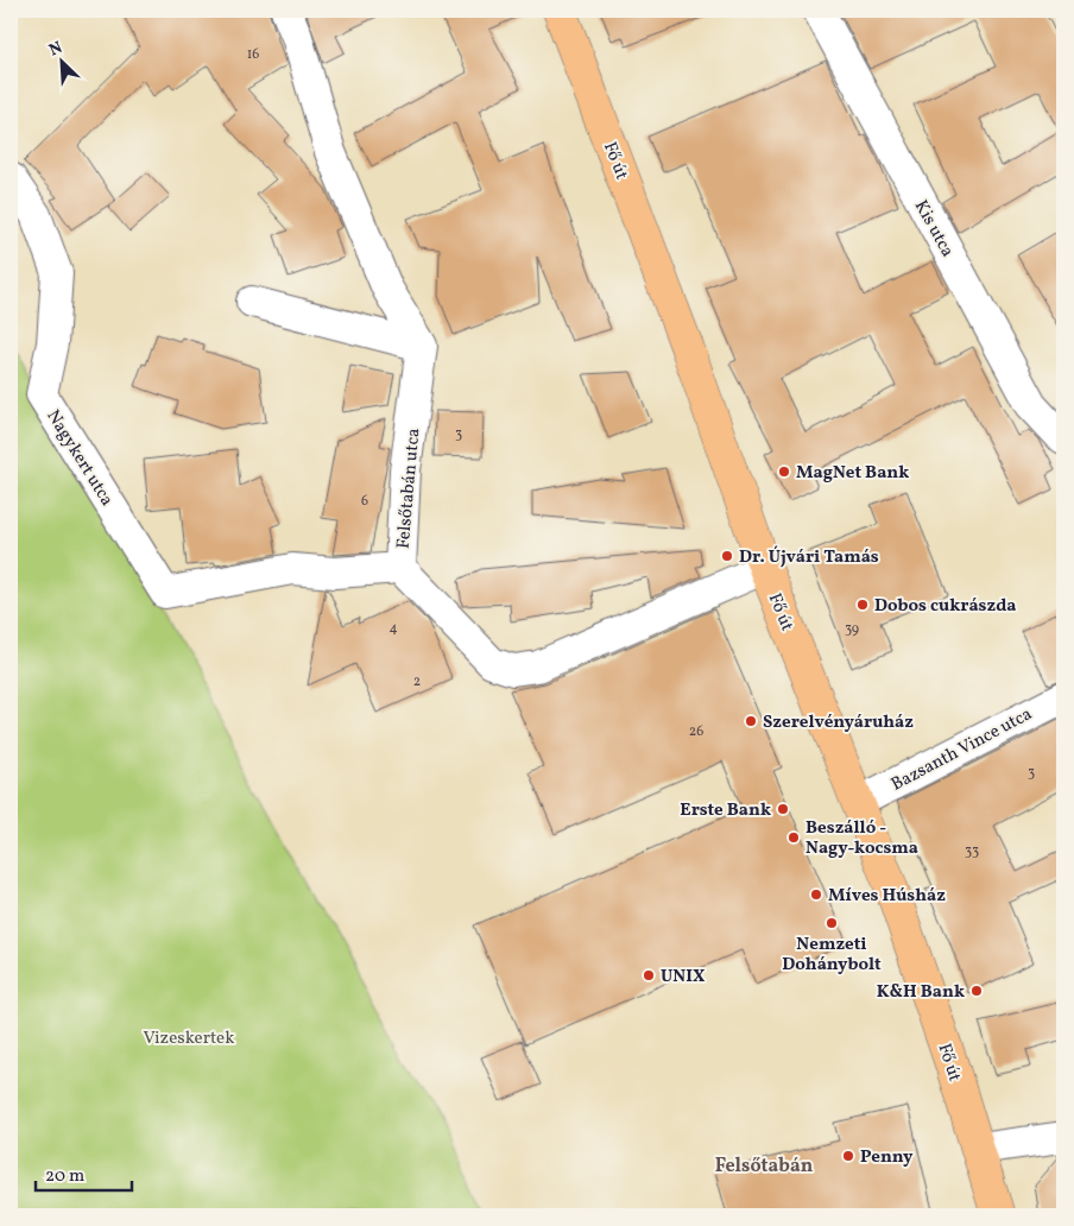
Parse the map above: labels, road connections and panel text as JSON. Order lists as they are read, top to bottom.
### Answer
{
  "streets": {
    "main road": ["Fő út"],
    "street": [
      "Kis utca",
      "Nagykert utca",
      "Felsőtabán utca",
      "Bazsanth Vince utca"
    ]
  },
  "crossings": [
    ["Fő út", "Felsőtabán utca"],
    ["Fő út", "Bazsanth Vince utca"],
    ["Nagykert utca", "Felsőtabán utca"]
  ],
  "districts": ["Felsőtabán"],
  "parks": ["Vizeskertek"],
  "places": [
    "MagNet Bank",
    "Dr. Újvári Tamás",
    "Dobos cukrászda",
    "Szerelvényáruház",
    "Erste Bank",
    "Beszálló - Nagy-kocsma",
    "Míves Húsház",
    "Nemzeti Dohánybolt",
    "UNIX",
    "K&H Bank",
    "Penny"
  ],
  "house_numbers": [
    "16",
    "3",
    "6",
    "4",
    "39",
    "2",
    "26",
    "3",
    "33"
  ],
  "scale_bar": "20 m",
  "north": "top left"
}
